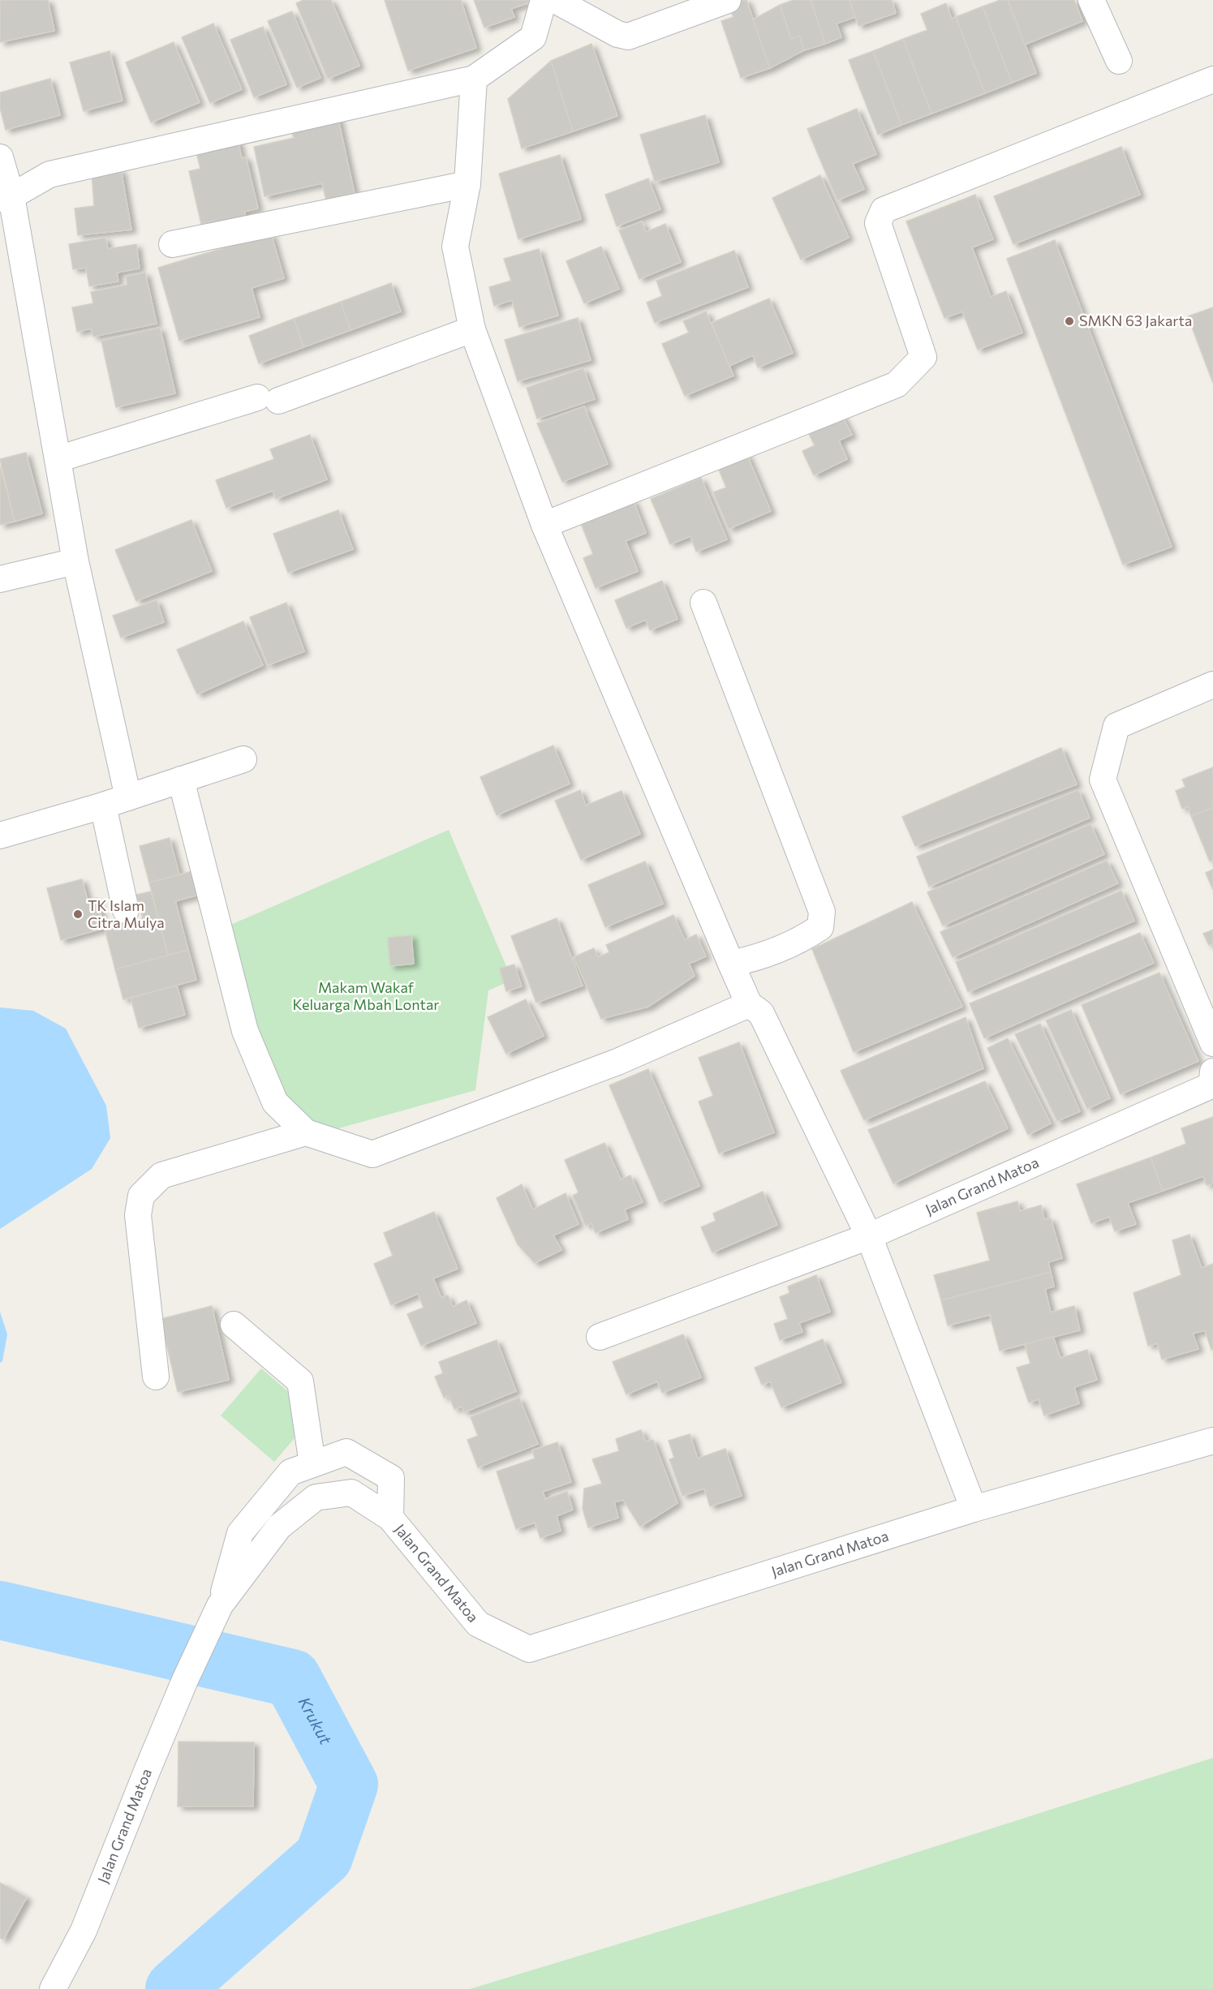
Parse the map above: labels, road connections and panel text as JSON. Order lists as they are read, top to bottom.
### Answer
{
  "streets": {
    "street": ["Jalan Grand Matoa"]
  },
  "water": ["Krukut"],
  "parks": ["Makam Wakaf Keluarga Mbah Lontar"],
  "places": ["SMKN 63 Jakarta", "TK Islam Citra Mulya"]
}
